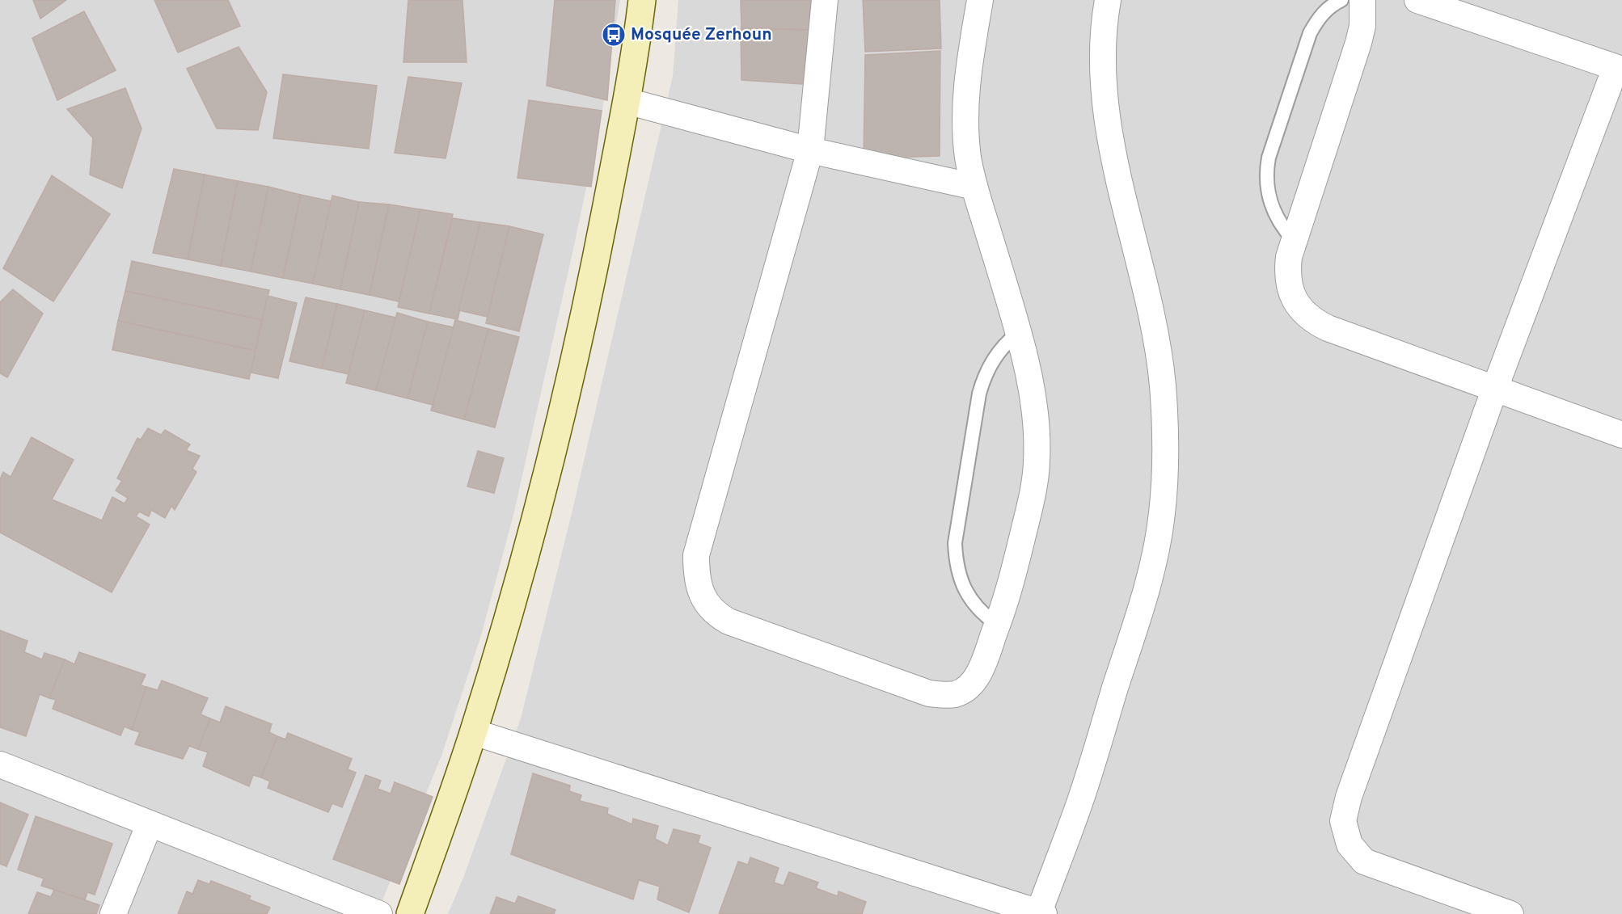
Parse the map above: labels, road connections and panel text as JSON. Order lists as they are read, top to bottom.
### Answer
{
  "places": {
    "bus stop": ["Mosquée Zerhoun"]
  }
}
